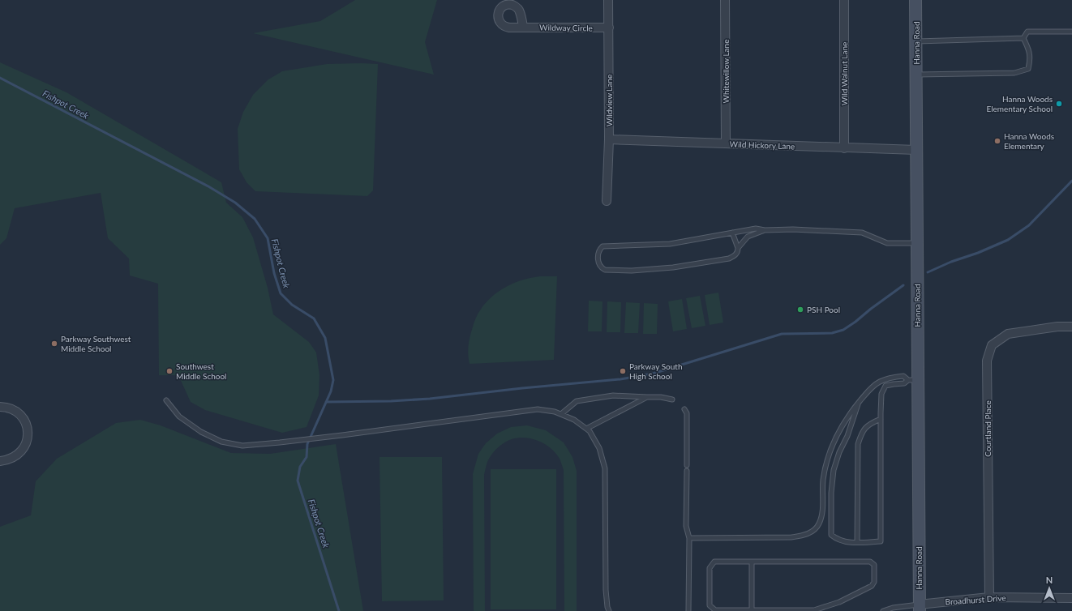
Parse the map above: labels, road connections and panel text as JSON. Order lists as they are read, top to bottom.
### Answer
{
  "streets": {
    "street": [
      "Wildway Circle",
      "Hanna Road",
      "Whitewillow Lane",
      "Wild Walnut Lane",
      "Wildview Lane",
      "Wild Hickory Lane",
      "Courtland Place",
      "Broadhurst Drive"
    ]
  },
  "crossings": [
    ["Wildway Circle", "Wildview Lane"],
    ["Hanna Road", "Wild Hickory Lane"],
    ["Hanna Road", "Broadhurst Drive"],
    ["Whitewillow Lane", "Wild Hickory Lane"],
    ["Wild Walnut Lane", "Wild Hickory Lane"],
    ["Wildview Lane", "Wild Hickory Lane"],
    ["Courtland Place", "Broadhurst Drive"]
  ],
  "water": ["Fishpot Creek"],
  "places": [
    "Hanna Woods Elementary School",
    "Hanna Woods Elementary",
    "PSH Pool",
    "Parkway Southwest Middle School",
    "Southwest Middle School",
    "Parkway South High School"
  ],
  "north": "top"
}
